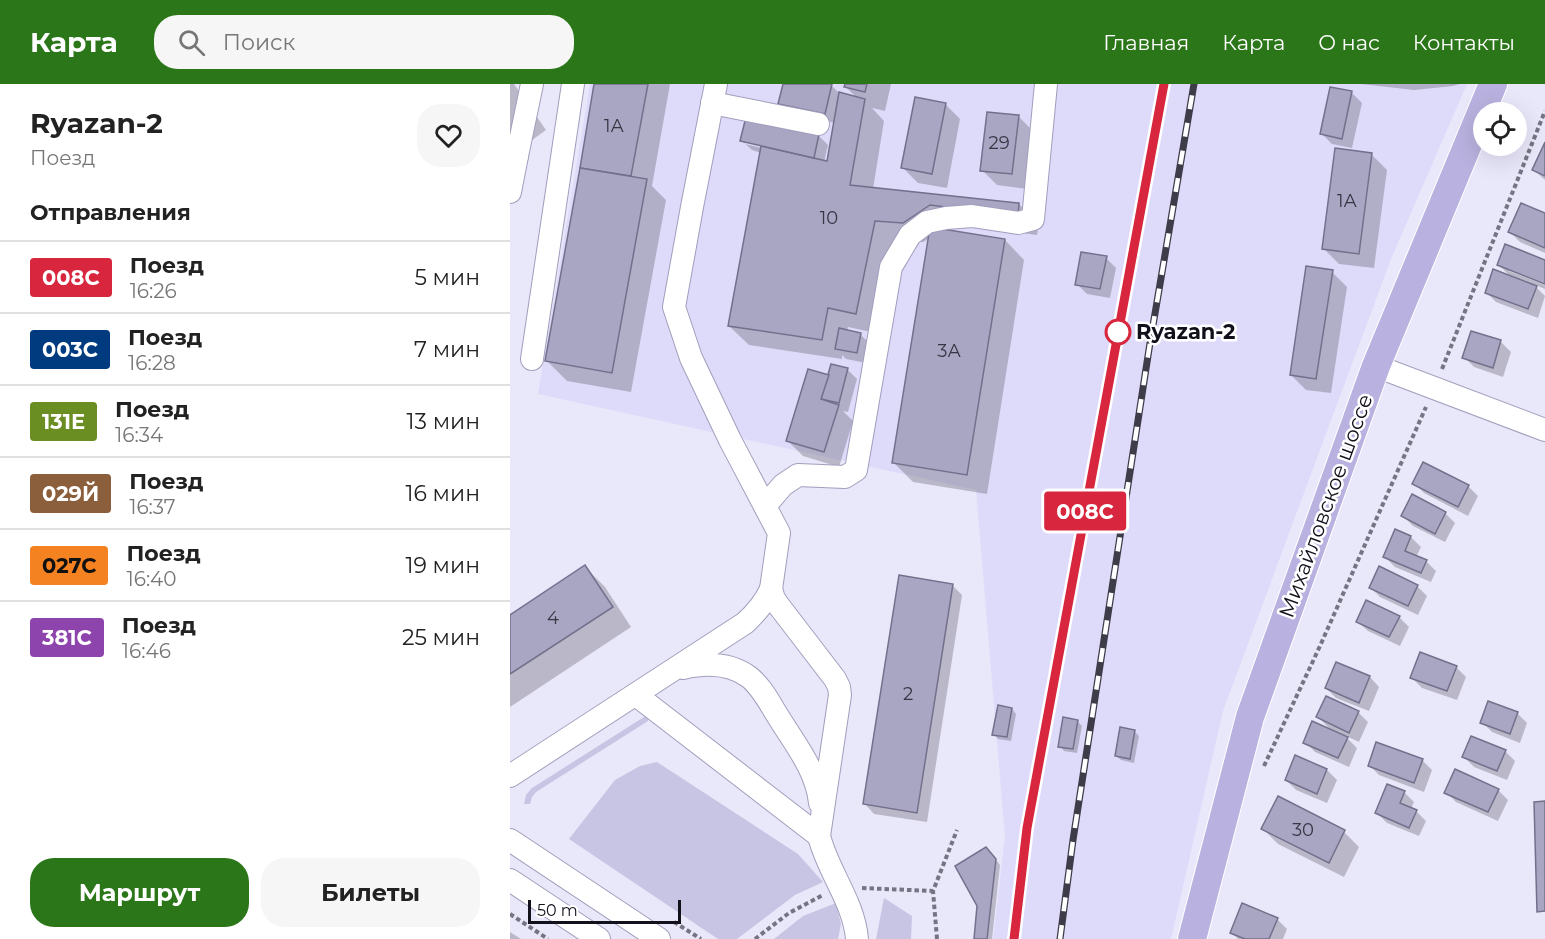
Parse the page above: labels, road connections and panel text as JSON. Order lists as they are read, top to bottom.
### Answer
{
  "streets": {
    "main road": ["Михайловское шоссе"]
  },
  "places": ["Ryazan-2"],
  "house_numbers": [
    "1А",
    "29",
    "1А",
    "10",
    "3А",
    "4",
    "2",
    "30"
  ],
  "scale_bar": "50 m",
  "page": {
    "header": "Карта",
    "search": "Поиск",
    "nav": [
      "Главная",
      "Карта",
      "О нас",
      "Контакты"
    ],
    "heading": [
      ["Ryazan-2", "Поезд"],
      "Отправления"
    ],
    "on_map": "008С",
    "list": [
      {
        "mark": "008С",
        "name": "Поезд",
        "note": "16:26",
        "value": "5 мин"
      },
      {
        "mark": "003С",
        "name": "Поезд",
        "note": "16:28",
        "value": "7 мин"
      },
      {
        "mark": "131Е",
        "name": "Поезд",
        "note": "16:34",
        "value": "13 мин"
      },
      {
        "mark": "029Й",
        "name": "Поезд",
        "note": "16:37",
        "value": "16 мин"
      },
      {
        "mark": "027С",
        "name": "Поезд",
        "note": "16:40",
        "value": "19 мин"
      },
      {
        "mark": "381С",
        "name": "Поезд",
        "note": "16:46",
        "value": "25 мин"
      }
    ],
    "buttons": ["Маршрут", "Билеты"],
    "scale": "50 m"
  }
}
